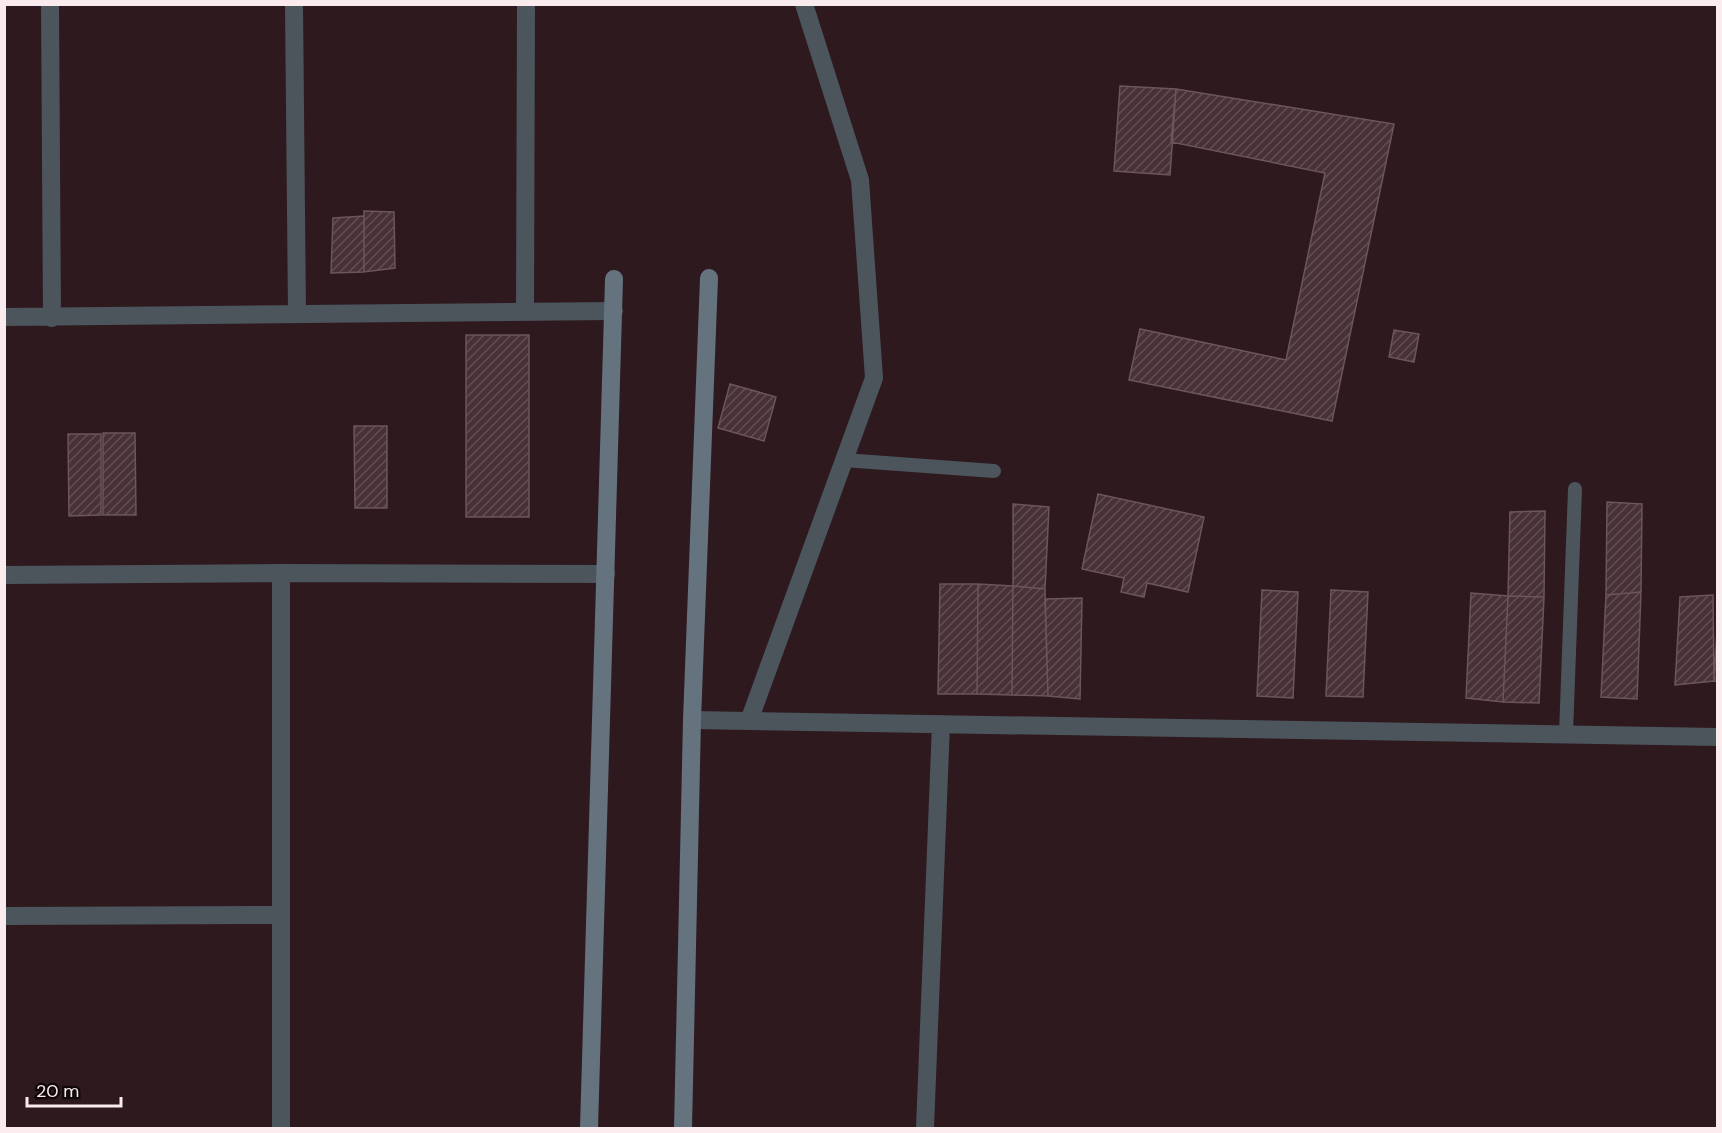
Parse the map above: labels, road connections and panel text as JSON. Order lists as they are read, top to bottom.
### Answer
{
  "scale_bar": "20 m"
}
